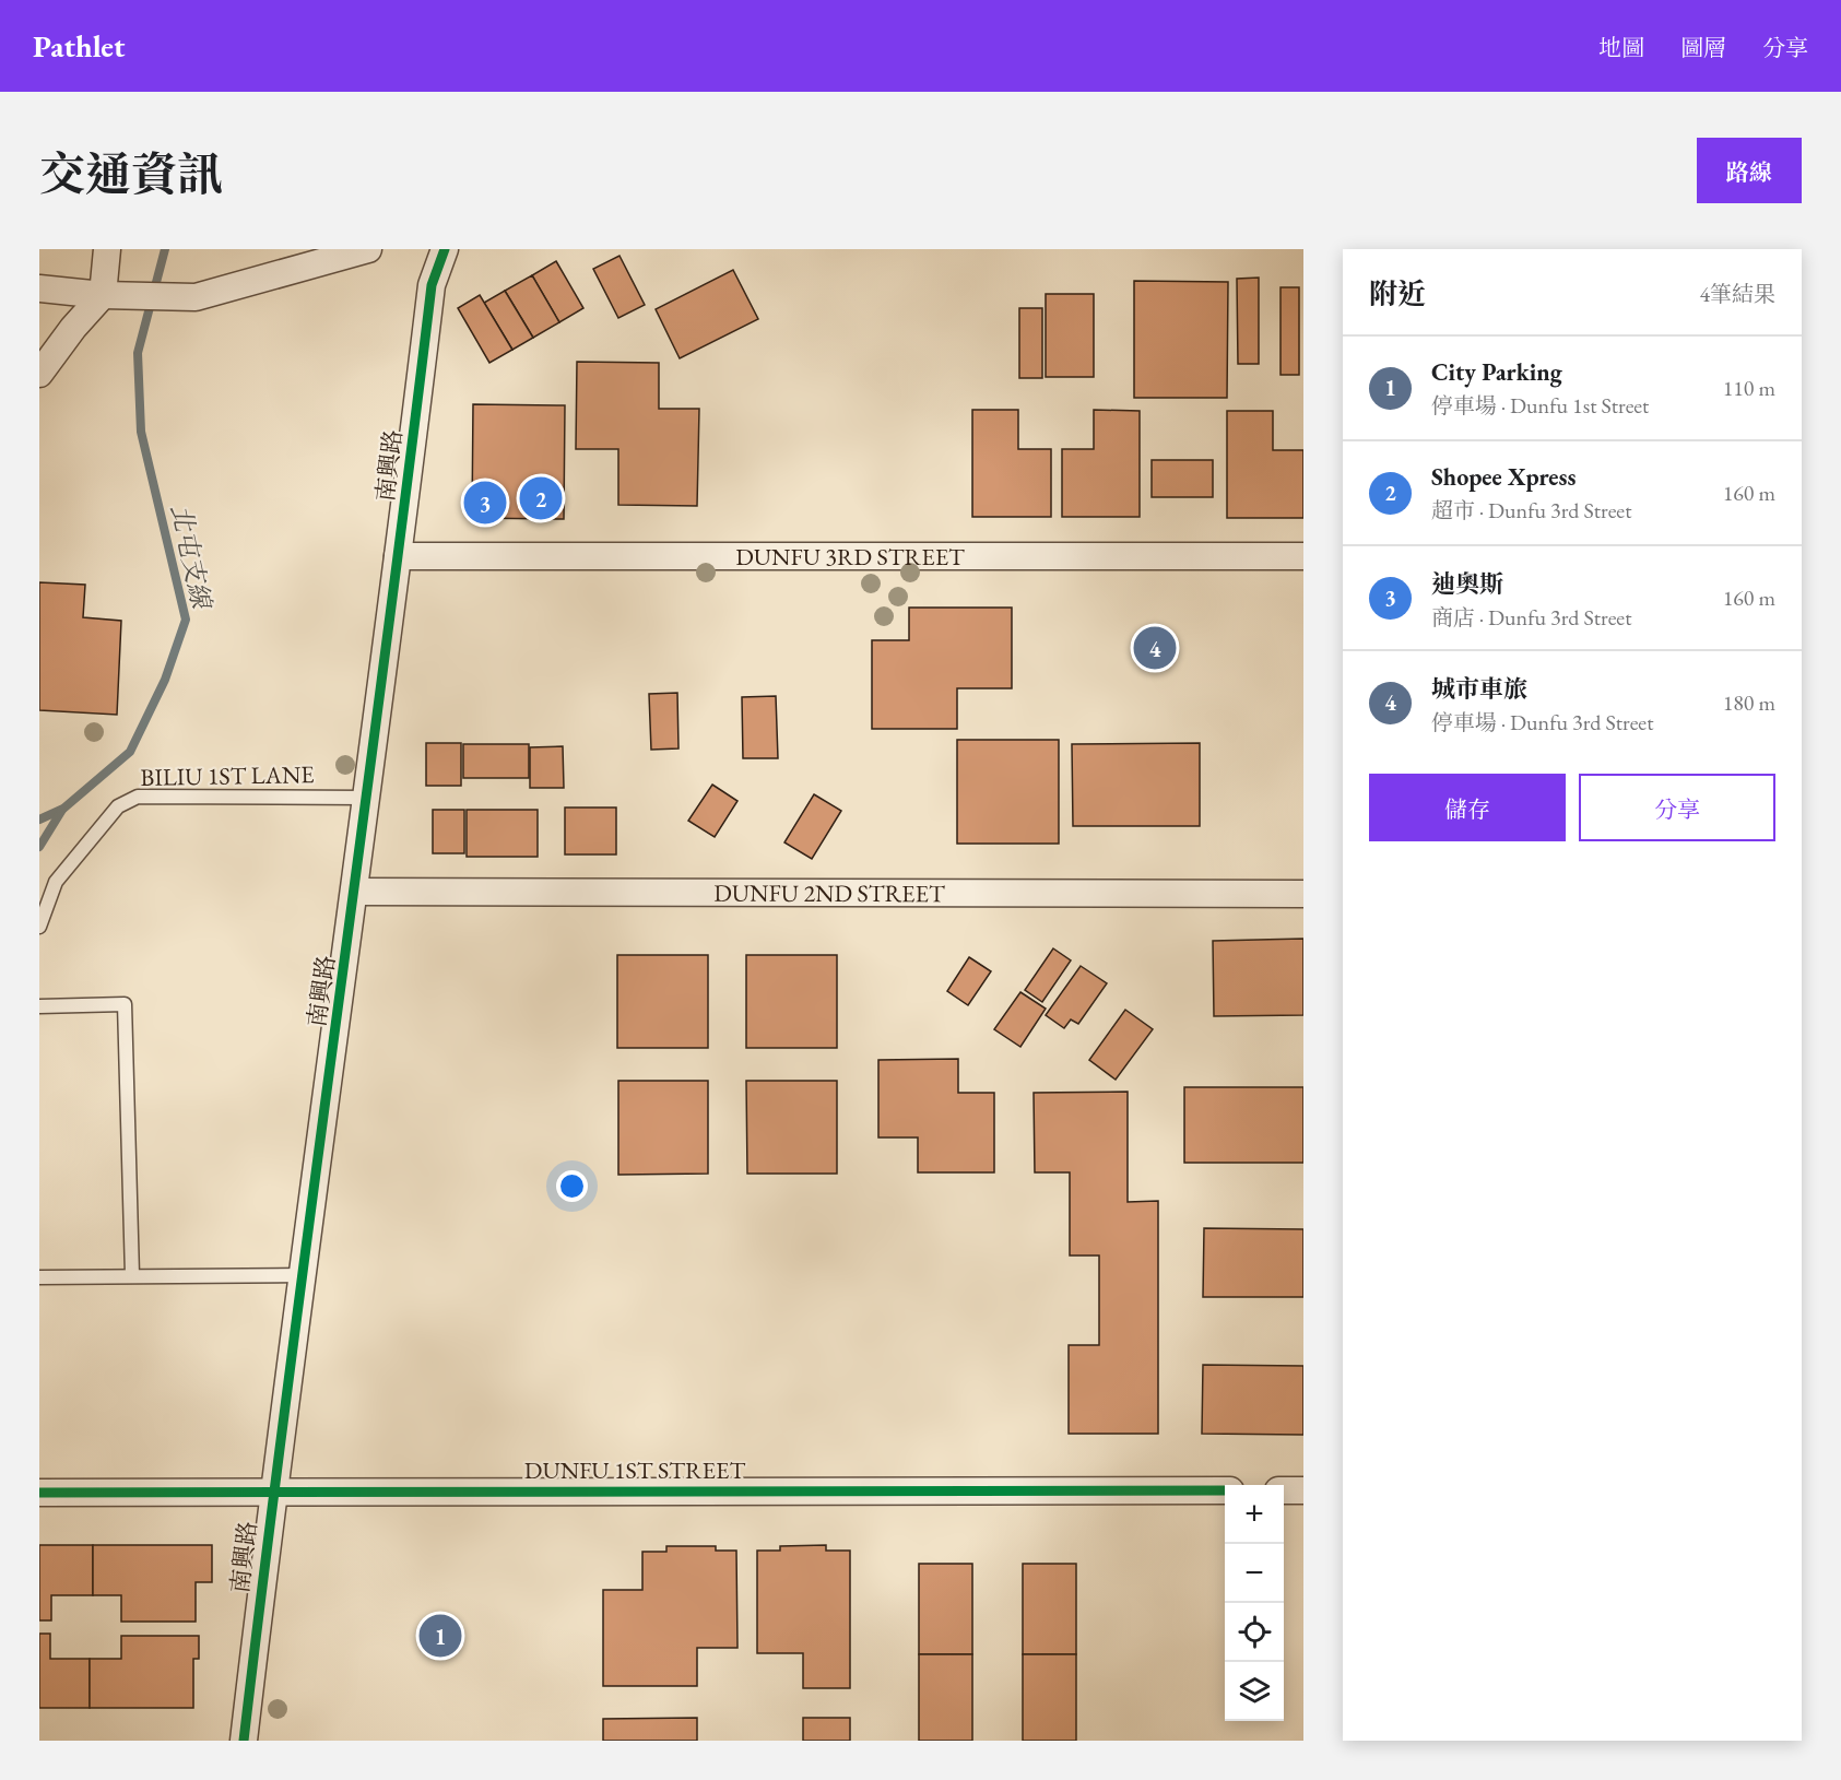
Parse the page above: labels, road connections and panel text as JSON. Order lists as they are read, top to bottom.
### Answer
{
  "streets": {
    "street": [
      "南興路",
      "DUNFU 3RD STREET",
      "DUNFU 2ND STREET",
      "DUNFU 1ST STREET"
    ],
    "lane": ["BILIU 1ST LANE"]
  },
  "crossings": [
    ["南興路", "DUNFU 3RD STREET"],
    ["南興路", "BILIU 1ST LANE"],
    ["南興路", "DUNFU 2ND STREET"],
    ["南興路", "DUNFU 1ST STREET"]
  ],
  "water": ["北屯支線"],
  "page": {
    "header": "Pathlet",
    "nav": ["地圖", "圖層", "分享"],
    "title": "交通資訊",
    "buttons": [
      "路線",
      ["儲存", "分享"]
    ],
    "heading": ["附近", "4筆結果"],
    "list": [
      {
        "mark": "1",
        "name": "City Parking",
        "note": "停車場 · Dunfu 1st Street",
        "value": "110 m"
      },
      {
        "mark": "2",
        "name": "Shopee Xpress",
        "note": "超市 · Dunfu 3rd Street",
        "value": "160 m"
      },
      {
        "mark": "3",
        "name": "迪奧斯",
        "note": "商店 · Dunfu 3rd Street",
        "value": "160 m"
      },
      {
        "mark": "4",
        "name": "城市車旅",
        "note": "停車場 · Dunfu 3rd Street",
        "value": "180 m"
      }
    ],
    "pins": [
      "2",
      "3",
      "4",
      "1"
    ],
    "map_buttons": ["+", "−"]
  }
}
